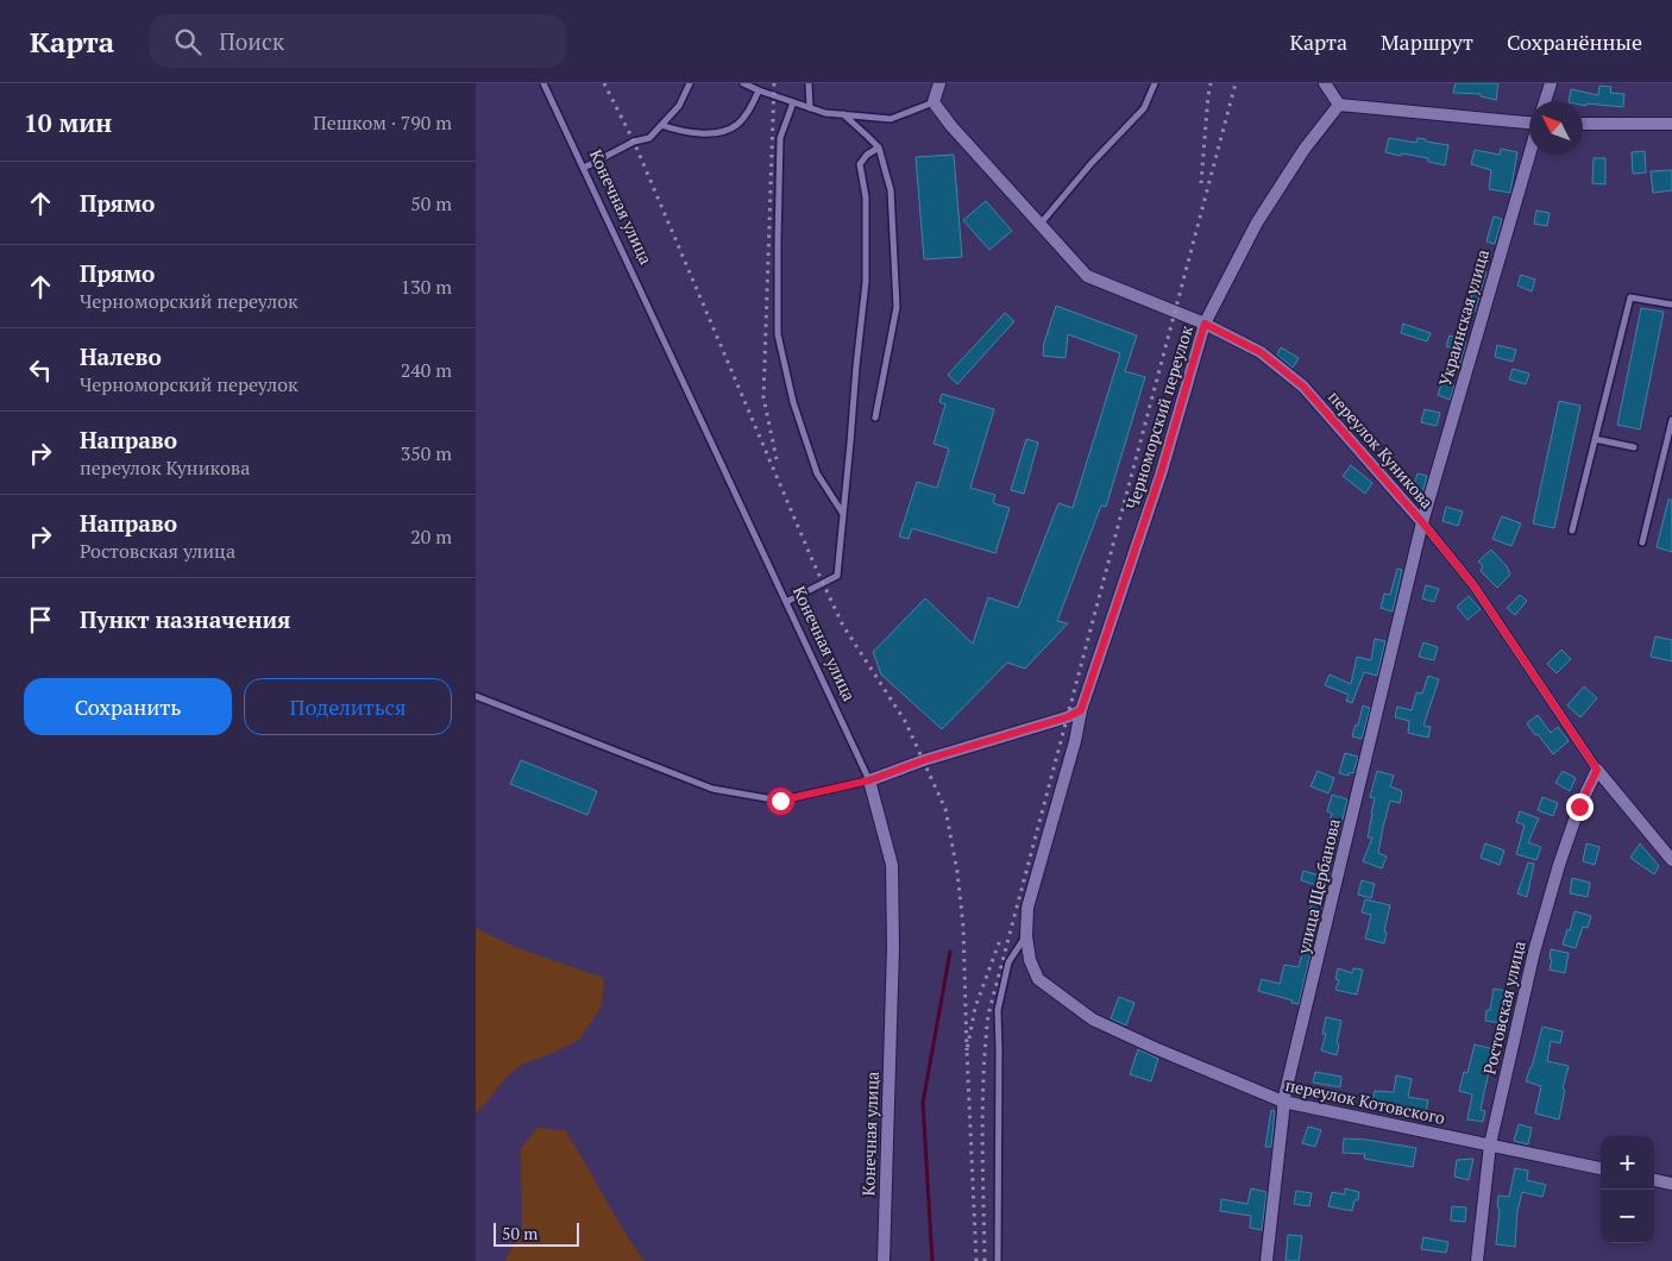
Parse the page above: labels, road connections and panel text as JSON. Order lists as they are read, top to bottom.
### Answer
{
  "streets": {
    "street": [
      "Конечная улица",
      "Украинская улица",
      "Черноморский переулок",
      "переулок Куникова",
      "улица Щербанова",
      "Ростовская улица",
      "переулок Котовского"
    ]
  },
  "crossings": [
    ["Украинская улица", "переулок Куникова"],
    ["Украинская улица", "улица Щербанова"],
    ["Черноморский переулок", "переулок Куникова"],
    ["Черноморский переулок", "переулок Котовского"],
    ["переулок Куникова", "улица Щербанова"],
    ["переулок Куникова", "Ростовская улица"],
    ["улица Щербанова", "переулок Котовского"],
    ["Ростовская улица", "переулок Котовского"]
  ],
  "scale_bar": "50 m",
  "north": "top left",
  "page": {
    "header": "Карта",
    "search": "Поиск",
    "nav": ["Карта", "Маршрут", "Сохранённые"],
    "heading": ["10 мин", "Пешком · 790 m"],
    "list": [
      ["Прямо", "50 m"],
      ["Прямо", "Черноморский переулок", "130 m"],
      ["Налево", "Черноморский переулок", "240 m"],
      ["Направо", "переулок Куникова", "350 m"],
      ["Направо", "Ростовская улица", "20 m"],
      "Пункт назначения"
    ],
    "buttons": ["Сохранить", "Поделиться"],
    "map_buttons": ["+", "−"],
    "scale": "50 m"
  }
}
